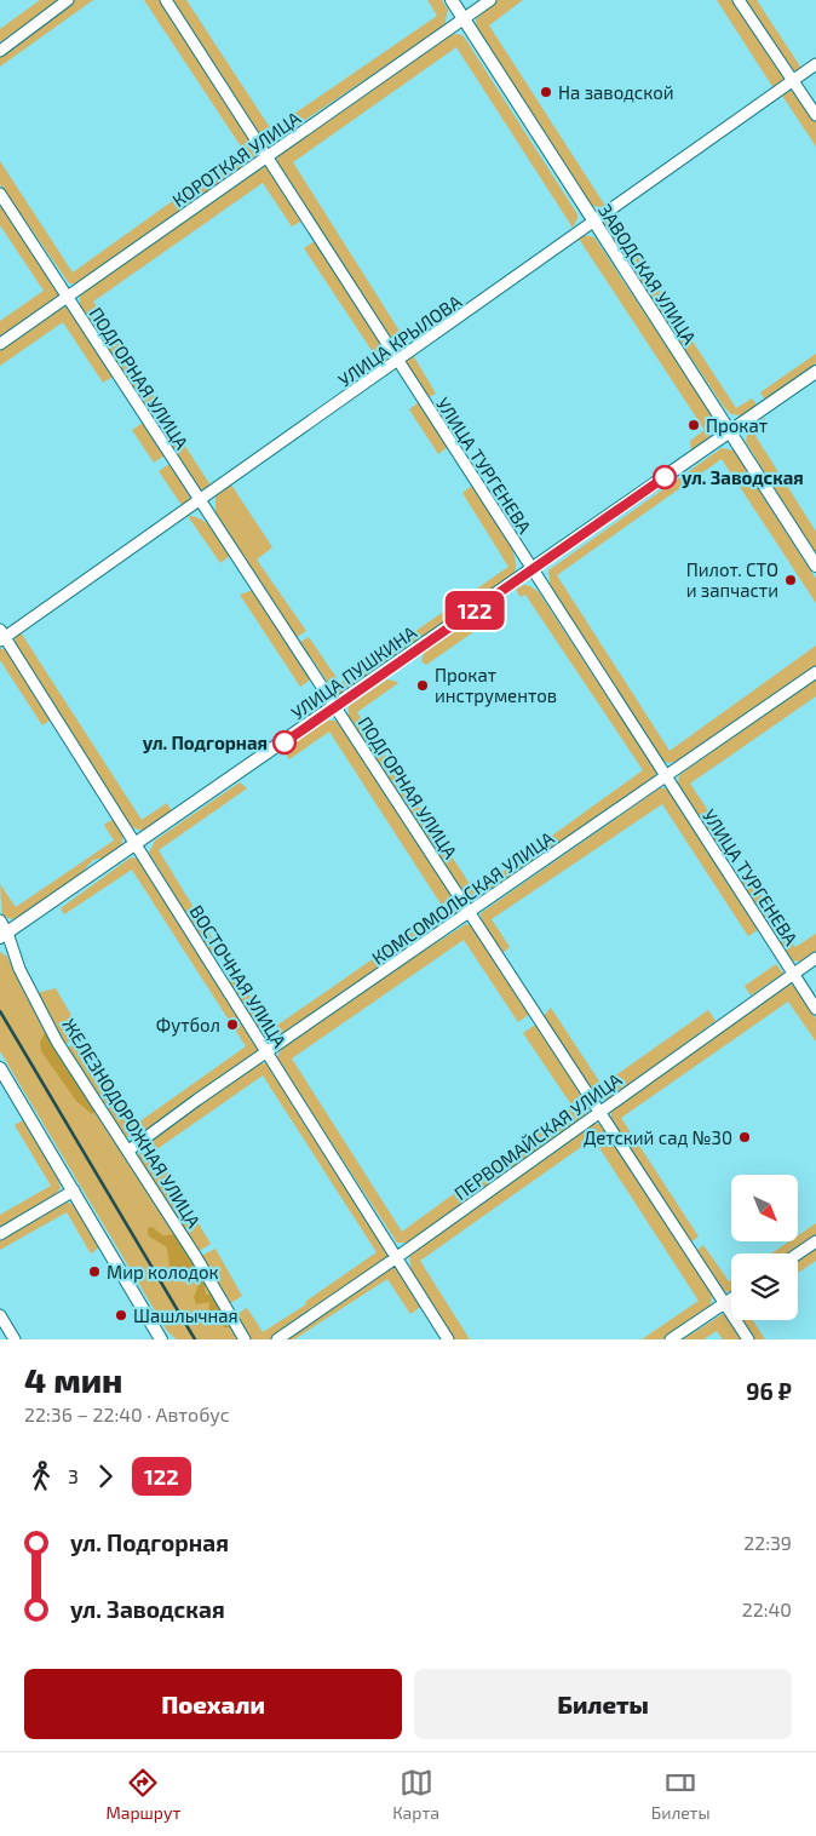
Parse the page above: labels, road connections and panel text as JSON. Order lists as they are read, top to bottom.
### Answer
{
  "streets": {
    "main road": ["ЗАВОДСКАЯ УЛИЦА", "УЛИЦА ПУШКИНА"],
    "street": [
      "КОРОТКАЯ УЛИЦА",
      "УЛИЦА КРЫЛОВА",
      "ПОДГОРНАЯ УЛИЦА",
      "УЛИЦА ТУРГЕНЕВА",
      "КОМСОМОЛЬСКАЯ УЛИЦА",
      "ВОСТОЧНАЯ УЛИЦА",
      "ЖЕЛЕЗНОДОРОЖНАЯ УЛИЦА",
      "ПЕРВОМАЙСКАЯ УЛИЦА"
    ]
  },
  "crossings": [
    ["КОРОТКАЯ УЛИЦА", "ЗАВОДСКАЯ УЛИЦА"],
    ["КОРОТКАЯ УЛИЦА", "ПОДГОРНАЯ УЛИЦА"],
    ["КОРОТКАЯ УЛИЦА", "УЛИЦА ТУРГЕНЕВА"],
    ["ЗАВОДСКАЯ УЛИЦА", "УЛИЦА КРЫЛОВА"],
    ["ЗАВОДСКАЯ УЛИЦА", "УЛИЦА ПУШКИНА"],
    ["УЛИЦА КРЫЛОВА", "ПОДГОРНАЯ УЛИЦА"],
    ["УЛИЦА КРЫЛОВА", "УЛИЦА ТУРГЕНЕВА"],
    ["УЛИЦА КРЫЛОВА", "ВОСТОЧНАЯ УЛИЦА"],
    ["ПОДГОРНАЯ УЛИЦА", "УЛИЦА ПУШКИНА"],
    ["ПОДГОРНАЯ УЛИЦА", "КОМСОМОЛЬСКАЯ УЛИЦА"],
    ["ПОДГОРНАЯ УЛИЦА", "ПЕРВОМАЙСКАЯ УЛИЦА"],
    ["УЛИЦА ТУРГЕНЕВА", "УЛИЦА ПУШКИНА"],
    ["УЛИЦА ТУРГЕНЕВА", "КОМСОМОЛЬСКАЯ УЛИЦА"],
    ["УЛИЦА ТУРГЕНЕВА", "ПЕРВОМАЙСКАЯ УЛИЦА"],
    ["УЛИЦА ПУШКИНА", "ВОСТОЧНАЯ УЛИЦА"],
    ["УЛИЦА ПУШКИНА", "ЖЕЛЕЗНОДОРОЖНАЯ УЛИЦА"],
    ["КОМСОМОЛЬСКАЯ УЛИЦА", "ВОСТОЧНАЯ УЛИЦА"],
    ["КОМСОМОЛЬСКАЯ УЛИЦА", "ЖЕЛЕЗНОДОРОЖНАЯ УЛИЦА"],
    ["ВОСТОЧНАЯ УЛИЦА", "ПЕРВОМАЙСКАЯ УЛИЦА"]
  ],
  "places": [
    "На заводской",
    "Прокат",
    "ул. Заводская",
    "Пилот. СТО и запчасти",
    "Прокат инструментов",
    "ул. Подгорная",
    "Футбол",
    "Детский сад №30",
    "Мир колодок",
    "Шашлычная"
  ],
  "lines": ["bus line 122"],
  "north": "bottom right",
  "page": {
    "on_map": "122",
    "heading": ["4 мин", "22:36 – 22:40 · Автобус", "96 ₽"],
    "legs": ["3", "122"],
    "list": [
      {
        "name": "ул. Подгорная",
        "value": "22:39"
      },
      {
        "name": "ул. Заводская",
        "value": "22:40"
      }
    ],
    "buttons": ["Поехали", "Билеты"],
    "tabs": ["Маршрут", "Карта", "Билеты"]
  }
}
